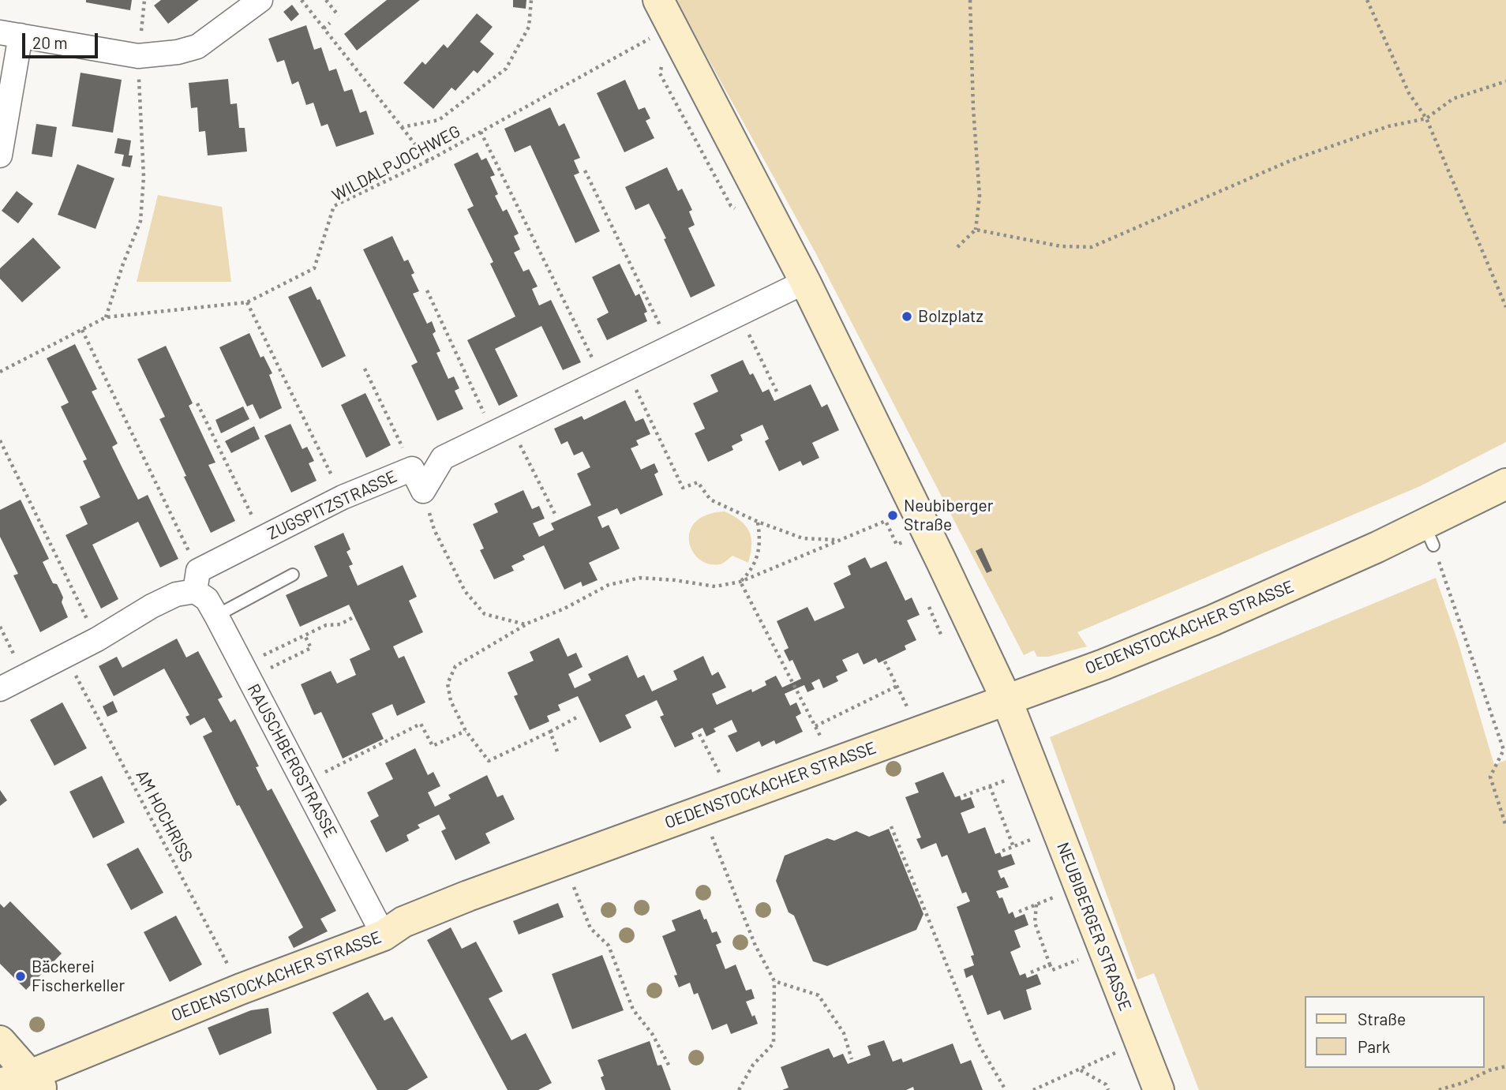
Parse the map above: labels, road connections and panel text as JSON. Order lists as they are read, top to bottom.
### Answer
{
  "streets": {
    "street": [
      "ZUGSPITZSTRASSE",
      "OEDENSTOCKACHER STRASSE",
      "RAUSCHBERGSTRASSE",
      "NEUBIBERGER STRASSE"
    ],
    "path": ["WILDALPJOCHWEG", "AM HOCHRISS"]
  },
  "crossings": [
    ["WILDALPJOCHWEG", "NEUBIBERGER STRASSE"],
    ["ZUGSPITZSTRASSE", "RAUSCHBERGSTRASSE"],
    ["ZUGSPITZSTRASSE", "AM HOCHRISS"],
    ["OEDENSTOCKACHER STRASSE", "RAUSCHBERGSTRASSE"],
    ["OEDENSTOCKACHER STRASSE", "AM HOCHRISS"],
    ["OEDENSTOCKACHER STRASSE", "NEUBIBERGER STRASSE"]
  ],
  "places": ["Bolzplatz", "Neubiberger Straße", "Bäckerei Fischerkeller"],
  "legend": ["Straße", "Park"],
  "scale_bar": "20 m"
}
